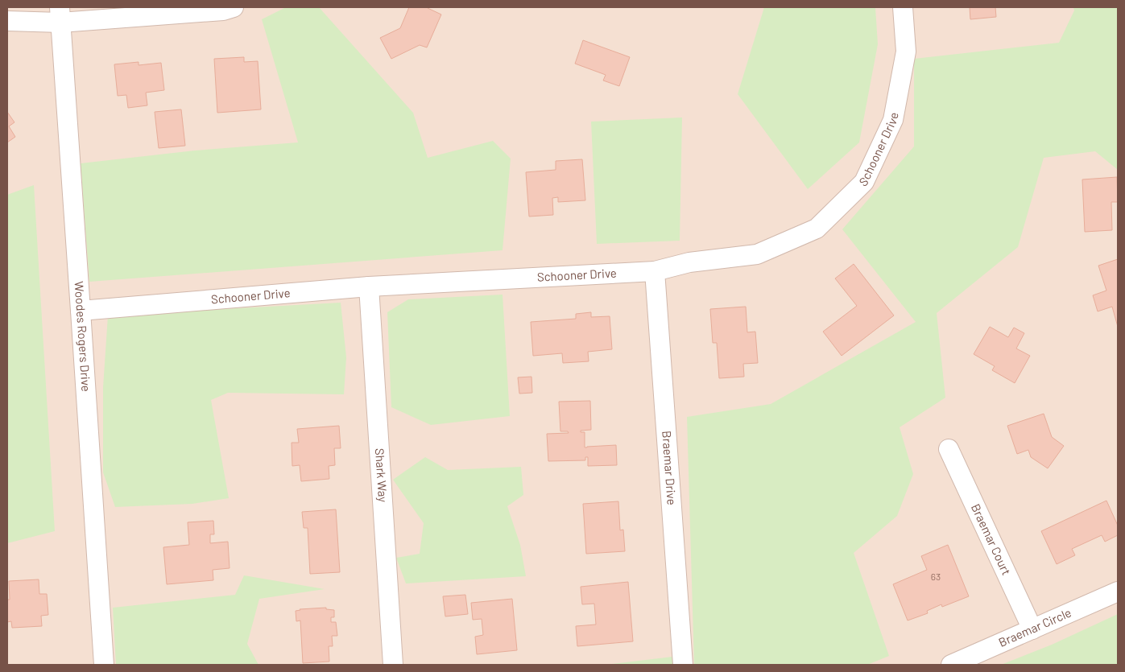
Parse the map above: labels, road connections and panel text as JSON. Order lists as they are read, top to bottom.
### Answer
{
  "streets": {
    "street": [
      "Schooner Drive",
      "Woodes Rogers Drive",
      "Braemar Drive",
      "Shark Way",
      "Braemar Court",
      "Braemar Circle"
    ]
  },
  "crossings": [
    ["Schooner Drive", "Woodes Rogers Drive"],
    ["Schooner Drive", "Braemar Drive"],
    ["Schooner Drive", "Shark Way"],
    ["Braemar Court", "Braemar Circle"]
  ],
  "house_numbers": ["63"]
}
